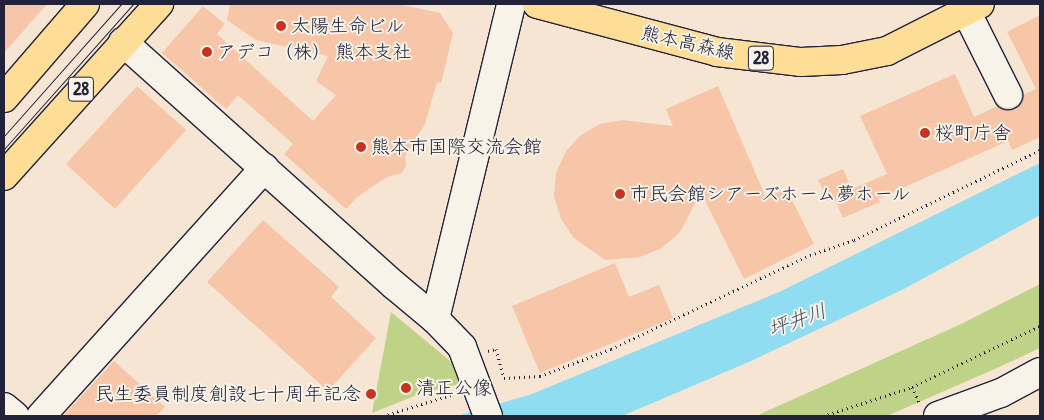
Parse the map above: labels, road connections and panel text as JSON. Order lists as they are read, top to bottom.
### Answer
{
  "streets": {
    "main road": ["熊本高森線", "28"]
  },
  "water": ["坪井川"],
  "places": [
    "太陽生命ビル",
    "アデコ（株） 熊本支社",
    "桜町庁舎",
    "熊本市国際交流会館",
    "市民会館シアーズホーム夢ホール",
    "清正公像",
    "民生委員制度創設七十周年記念"
  ]
}
